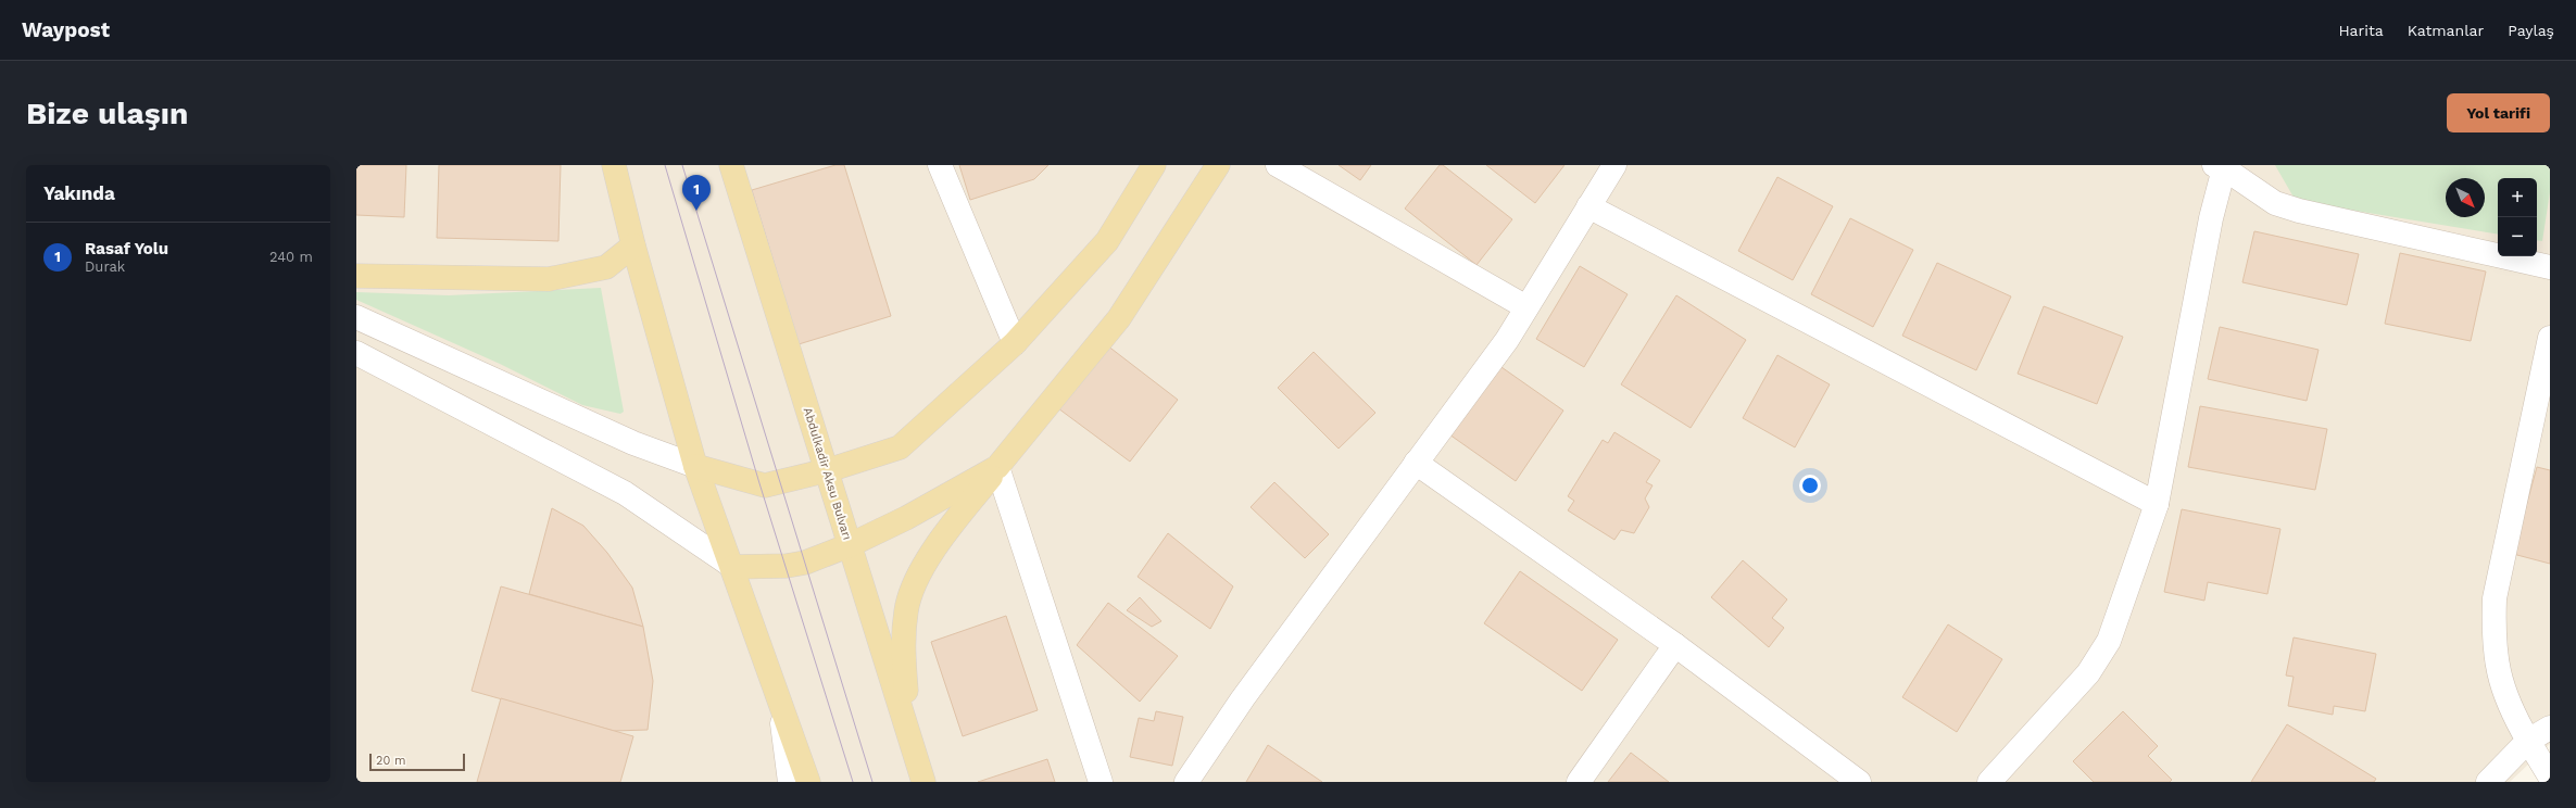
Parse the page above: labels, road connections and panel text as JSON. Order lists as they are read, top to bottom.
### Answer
{
  "streets": {
    "main road": ["Abdulkadir Aksu Bulvarı"]
  },
  "scale_bar": "20 m",
  "north": "bottom right",
  "page": {
    "header": "Waypost",
    "nav": ["Harita", "Katmanlar", "Paylaş"],
    "buttons": "Yol tarifi",
    "title": "Bize ulaşın",
    "heading": "Yakında",
    "pins": "1",
    "map_buttons": ["+", "−"],
    "list": [
      {
        "mark": "1",
        "name": "Rasaf Yolu",
        "note": "Durak",
        "value": "240 m"
      }
    ],
    "scale": "20 m"
  }
}
